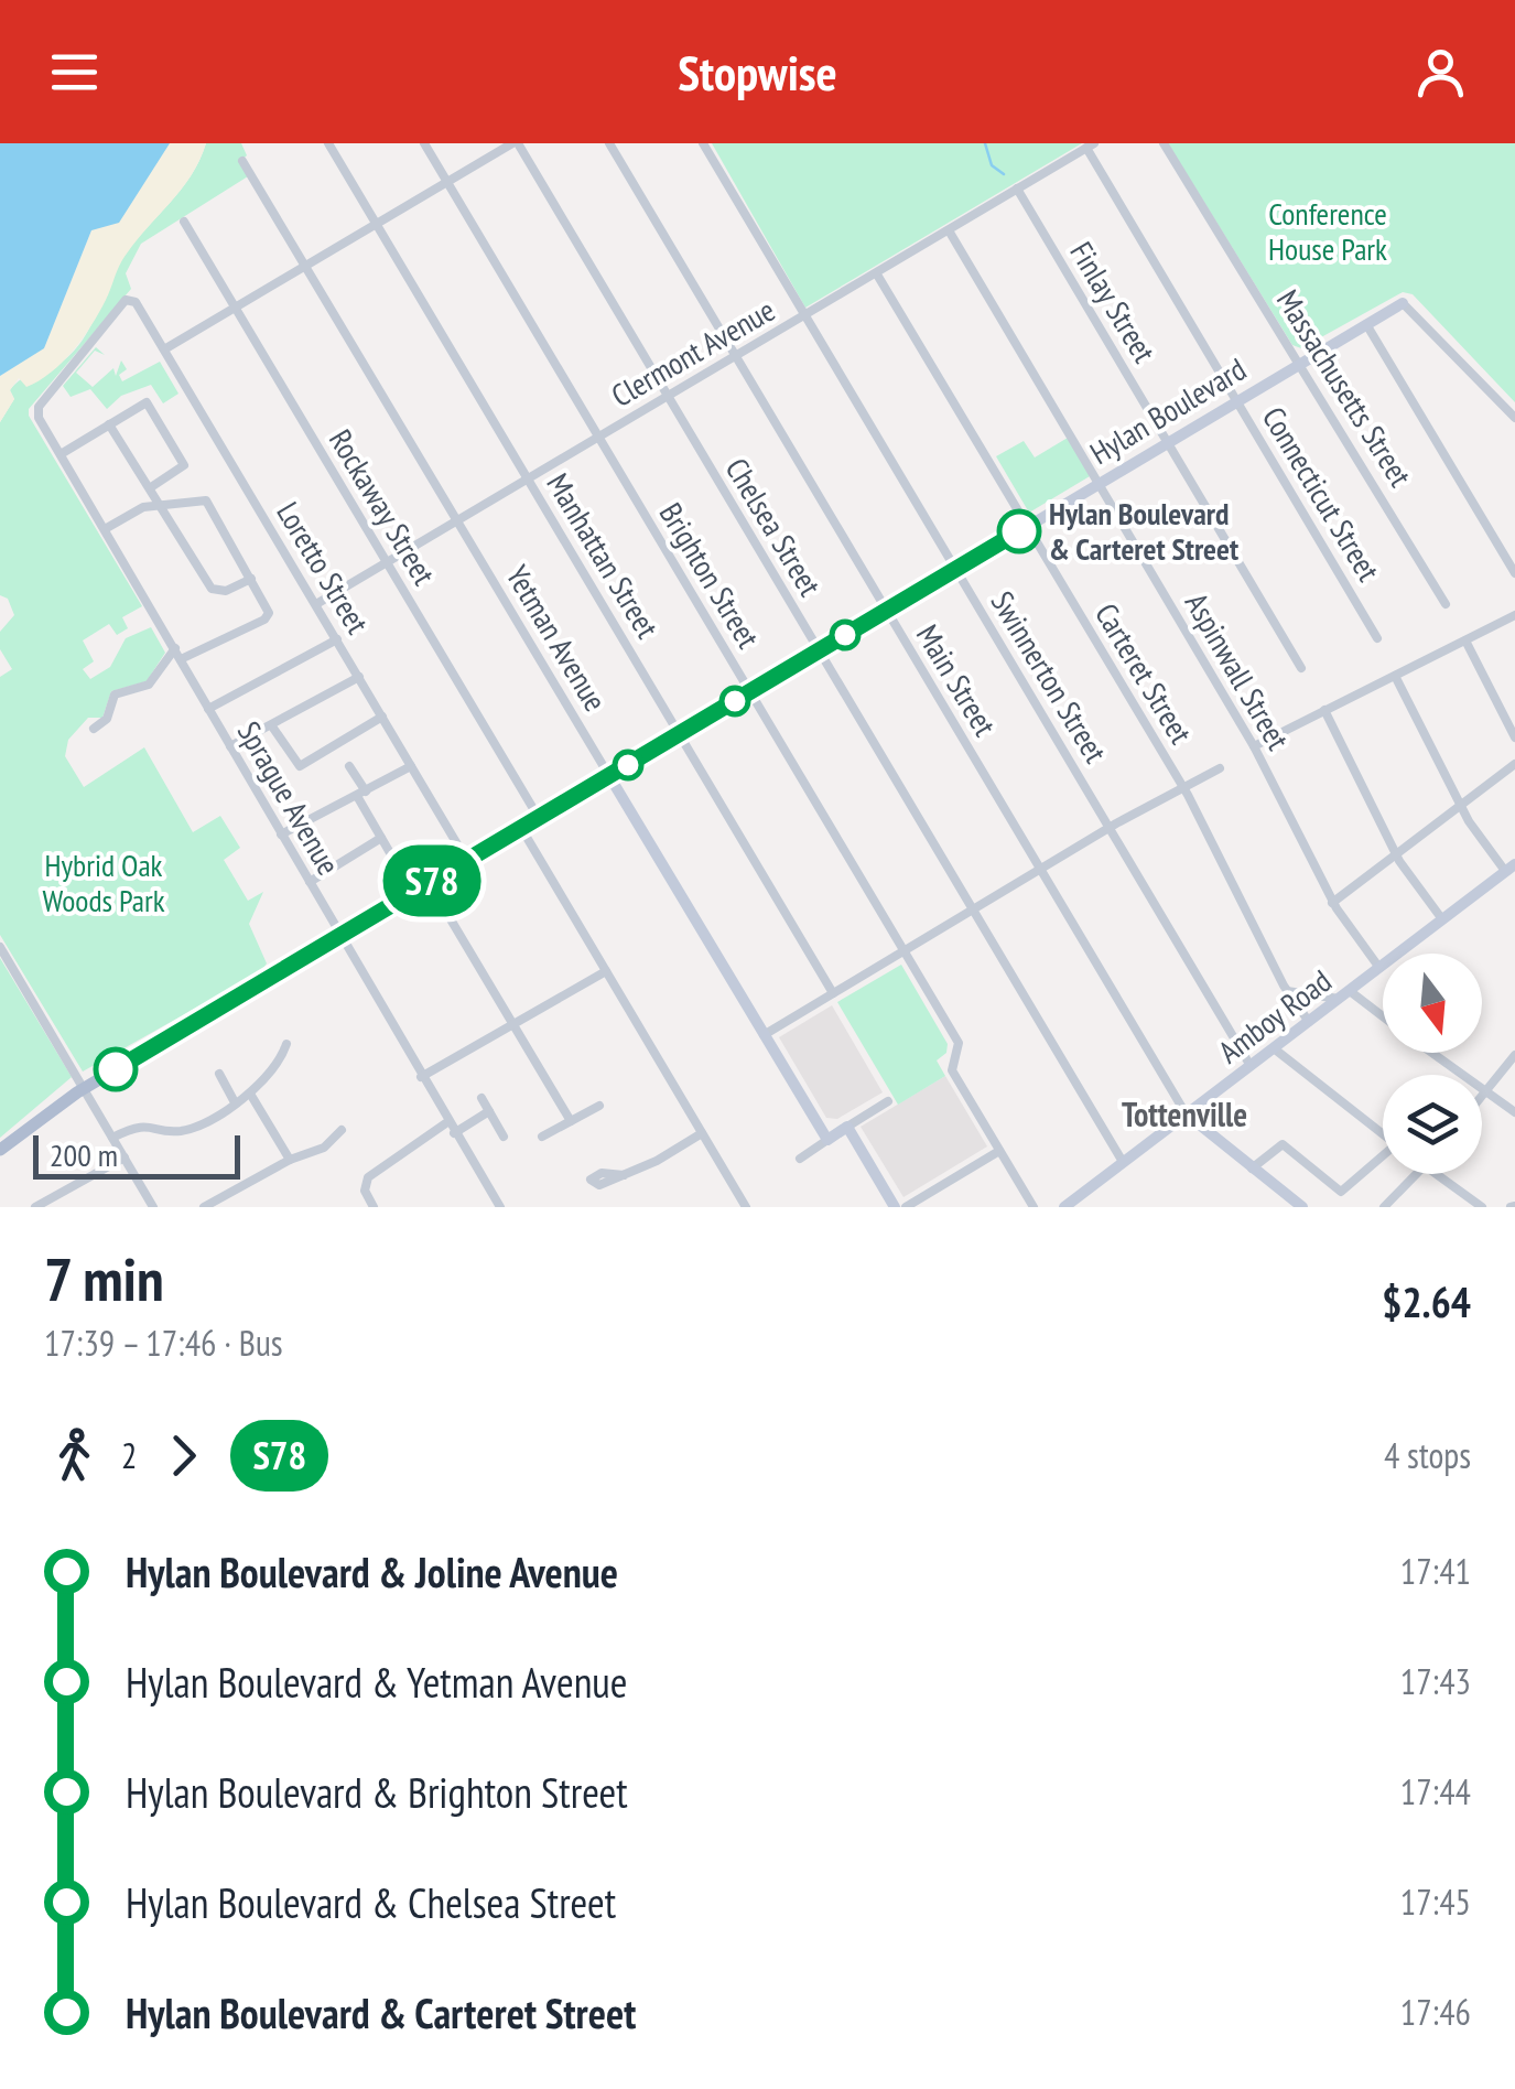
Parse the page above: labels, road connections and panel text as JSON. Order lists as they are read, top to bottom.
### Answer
{
  "streets": {
    "main road": ["Hylan Boulevard"],
    "street": [
      "Finlay Street",
      "Clermont Avenue",
      "Massachusetts Street",
      "Connecticut Street",
      "Rockaway Street",
      "Chelsea Street",
      "Manhattan Street",
      "Loretto Street",
      "Brighton Street",
      "Yetman Avenue",
      "Aspinwall Street",
      "Carteret Street",
      "Swinnerton Street",
      "Main Street",
      "Sprague Avenue",
      "Amboy Road"
    ]
  },
  "crossings": [
    ["Finlay Street", "Clermont Avenue"],
    ["Finlay Street", "Hylan Boulevard"],
    ["Clermont Avenue", "Connecticut Street"],
    ["Clermont Avenue", "Rockaway Street"],
    ["Clermont Avenue", "Chelsea Street"],
    ["Clermont Avenue", "Manhattan Street"],
    ["Clermont Avenue", "Loretto Street"],
    ["Clermont Avenue", "Brighton Street"],
    ["Clermont Avenue", "Yetman Avenue"],
    ["Clermont Avenue", "Aspinwall Street"],
    ["Clermont Avenue", "Carteret Street"],
    ["Clermont Avenue", "Swinnerton Street"],
    ["Clermont Avenue", "Main Street"],
    ["Massachusetts Street", "Hylan Boulevard"],
    ["Hylan Boulevard", "Connecticut Street"],
    ["Hylan Boulevard", "Rockaway Street"],
    ["Hylan Boulevard", "Chelsea Street"],
    ["Hylan Boulevard", "Manhattan Street"],
    ["Hylan Boulevard", "Loretto Street"],
    ["Hylan Boulevard", "Brighton Street"],
    ["Hylan Boulevard", "Yetman Avenue"],
    ["Hylan Boulevard", "Aspinwall Street"],
    ["Hylan Boulevard", "Carteret Street"],
    ["Hylan Boulevard", "Swinnerton Street"],
    ["Hylan Boulevard", "Main Street"],
    ["Hylan Boulevard", "Sprague Avenue"],
    ["Chelsea Street", "Amboy Road"],
    ["Loretto Street", "Sprague Avenue"],
    ["Aspinwall Street", "Amboy Road"],
    ["Carteret Street", "Amboy Road"],
    ["Swinnerton Street", "Amboy Road"],
    ["Main Street", "Amboy Road"]
  ],
  "districts": ["Tottenville"],
  "parks": ["Conference House Park", "Hybrid Oak Woods Park"],
  "places": ["Hylan Boulevard & Carteret Street"],
  "lines": ["bus line S78"],
  "scale_bar": "200 m",
  "north": "bottom",
  "page": {
    "header": "Stopwise",
    "on_map": "S78",
    "scale": "200 m",
    "heading": ["7 min", "17:39 – 17:46 · Bus", "$2.64"],
    "legs": ["2", "S78", "4 stops"],
    "list": [
      {
        "name": "Hylan Boulevard & Joline Avenue",
        "value": "17:41"
      },
      {
        "name": "Hylan Boulevard & Yetman Avenue",
        "value": "17:43"
      },
      {
        "name": "Hylan Boulevard & Brighton Street",
        "value": "17:44"
      },
      {
        "name": "Hylan Boulevard & Chelsea Street",
        "value": "17:45"
      },
      {
        "name": "Hylan Boulevard & Carteret Street",
        "value": "17:46"
      }
    ]
  }
}
